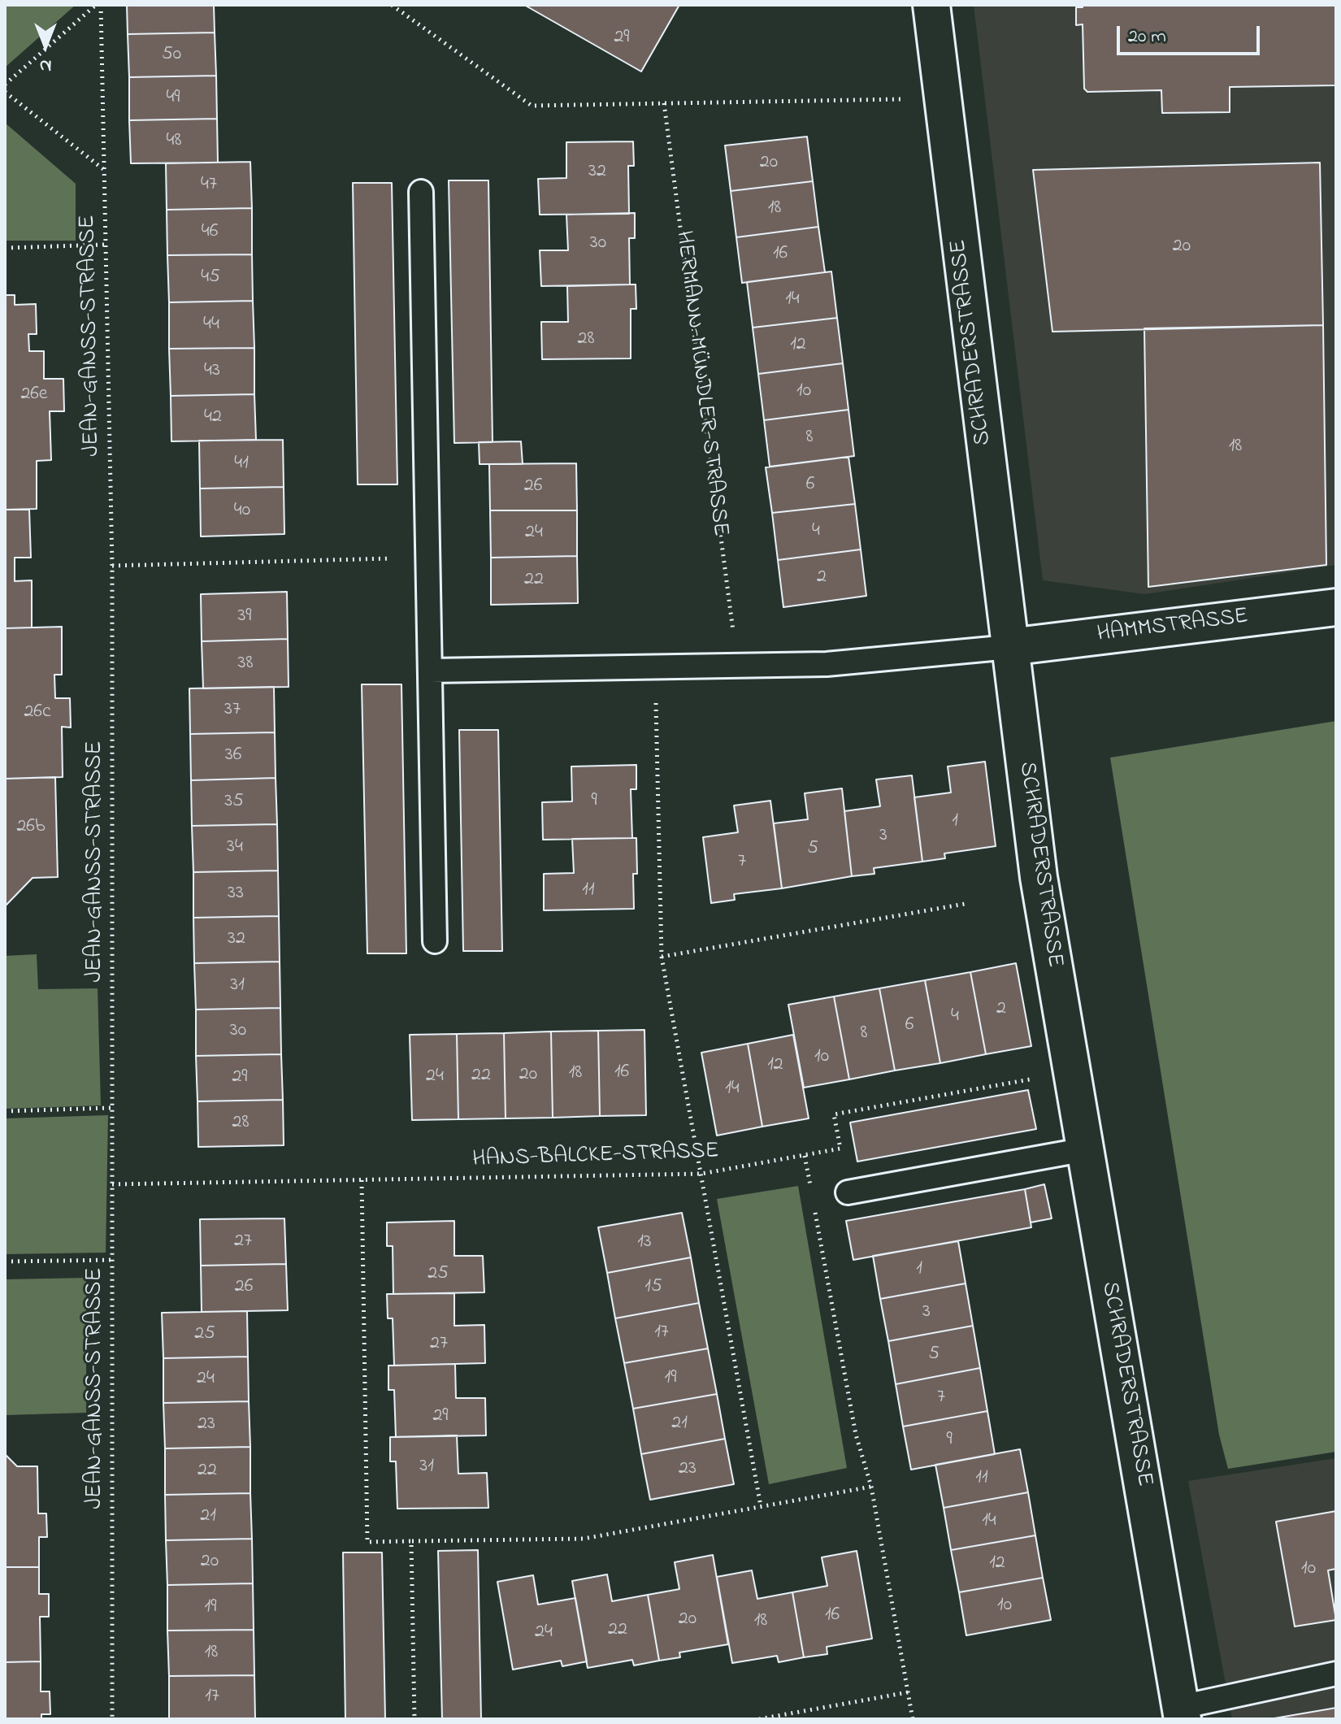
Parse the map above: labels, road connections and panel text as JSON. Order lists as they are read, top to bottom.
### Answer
{
  "streets": {
    "street": ["SCHRADERSTRASSE", "HAMMSTRASSE"],
    "path": ["JEAN-GANSS-STRASSE", "HERMANN-MÜNDLER-STRASSE", "HANS-BALCKE-STRASSE"]
  },
  "crossings": [
    ["JEAN-GANSS-STRASSE", "HANS-BALCKE-STRASSE"],
    ["SCHRADERSTRASSE", "HAMMSTRASSE"],
    ["SCHRADERSTRASSE", "HANS-BALCKE-STRASSE"]
  ],
  "house_numbers": [
    "29",
    "50",
    "49",
    "48",
    "20",
    "32",
    "47",
    "18",
    "46",
    "30",
    "20",
    "16",
    "45",
    "14",
    "44",
    "28",
    "12",
    "43",
    "10",
    "26e",
    "42",
    "8",
    "18",
    "41",
    "6",
    "26",
    "40",
    "4",
    "24",
    "2",
    "22",
    "39",
    "38",
    "37",
    "26c",
    "36",
    "9",
    "35",
    "1",
    "26b",
    "3",
    "34",
    "5",
    "7",
    "11",
    "33",
    "32",
    "31",
    "2",
    "4",
    "6",
    "30",
    "8",
    "10",
    "12",
    "16",
    "18",
    "20",
    "22",
    "24",
    "29",
    "14",
    "28",
    "27",
    "13",
    "1",
    "25",
    "26",
    "15",
    "3",
    "17",
    "25",
    "27",
    "5",
    "19",
    "24",
    "7",
    "29",
    "21",
    "23",
    "9",
    "31",
    "23",
    "22",
    "11",
    "21",
    "14",
    "20",
    "12",
    "10",
    "10",
    "19",
    "16",
    "20",
    "18",
    "22",
    "24",
    "18",
    "17"
  ],
  "scale_bar": "20 m",
  "north": "bottom"
}
